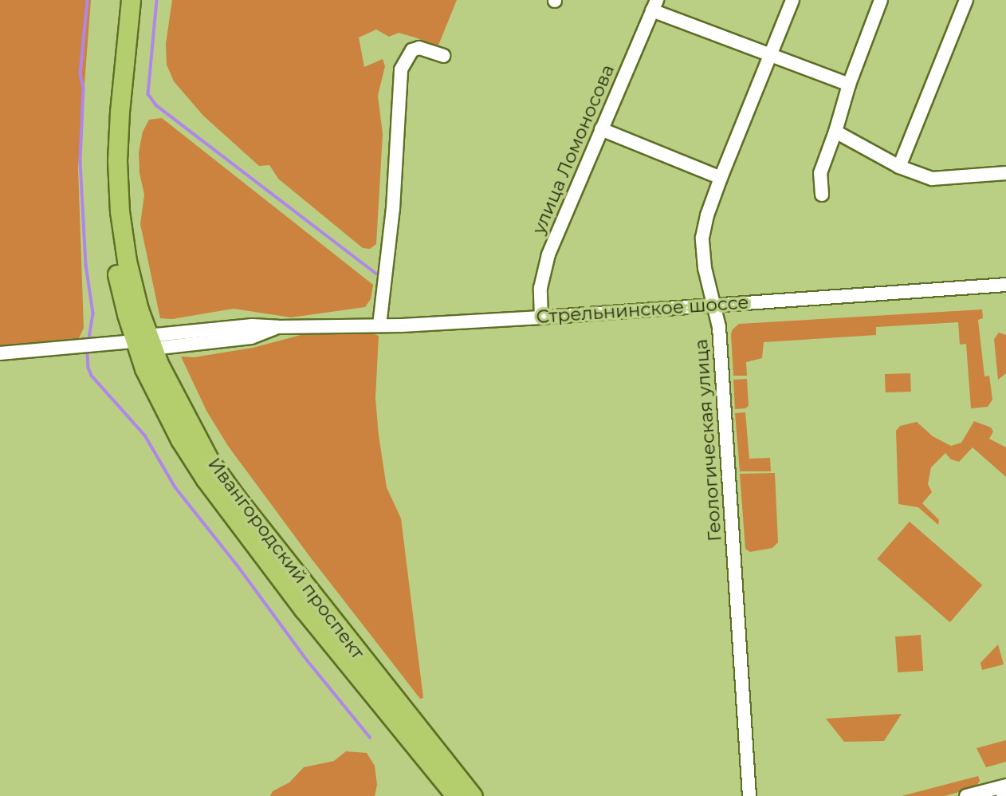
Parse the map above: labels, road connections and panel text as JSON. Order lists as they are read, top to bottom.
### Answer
{
  "streets": {
    "highway": ["Ивангородский проспект"],
    "street": ["улица Ломоносова", "Стрельнинское шоссе", "Геологическая улица"]
  },
  "crossings": [
    ["улица Ломоносова", "Стрельнинское шоссе"],
    ["Стрельнинское шоссе", "Геологическая улица"],
    ["Стрельнинское шоссе", "Ивангородский проспект"]
  ]
}
